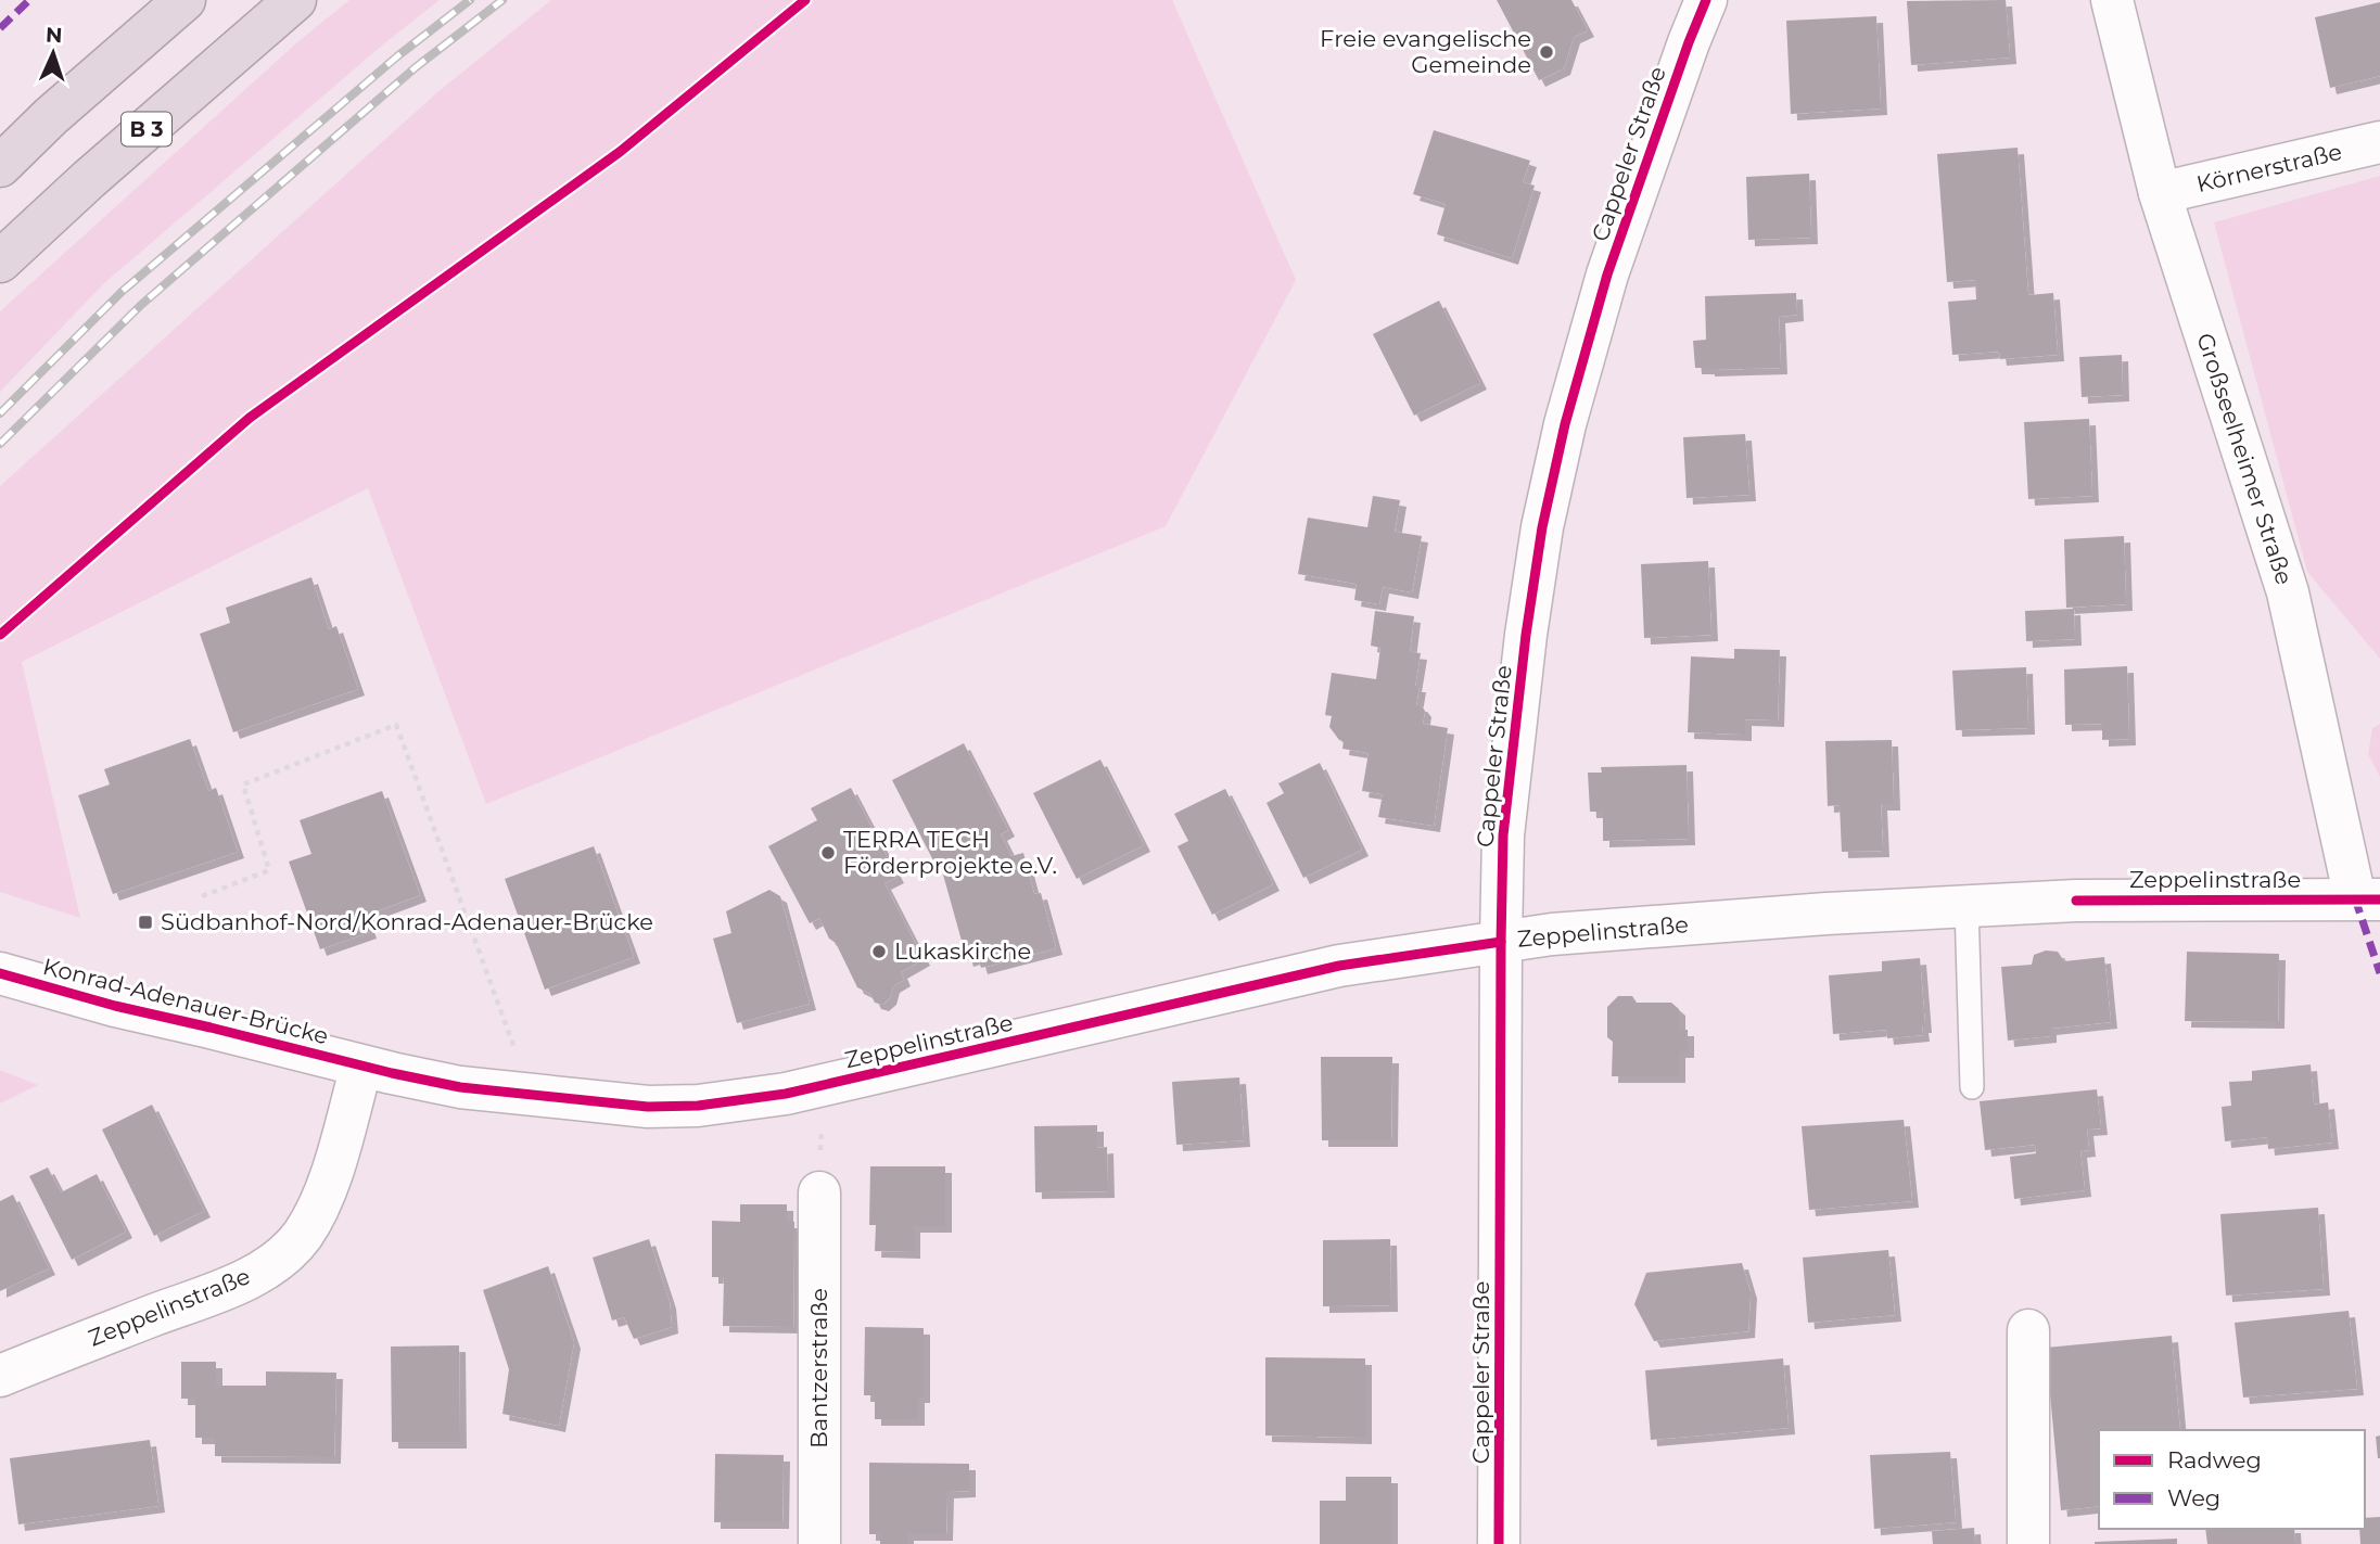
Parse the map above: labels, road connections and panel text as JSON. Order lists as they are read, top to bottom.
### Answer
{
  "streets": {
    "highway": ["B 3"],
    "main road": [
      "Cappeler Straße",
      "Körnerstraße",
      "Großseelheimer Straße",
      "Zeppelinstraße",
      "Konrad-Adenauer-Brücke",
      "Bantzerstraße"
    ]
  },
  "crossings": [
    ["Cappeler Straße", "Zeppelinstraße"],
    ["Körnerstraße", "Großseelheimer Straße"],
    ["Großseelheimer Straße", "Zeppelinstraße"],
    ["Zeppelinstraße", "Konrad-Adenauer-Brücke"]
  ],
  "places": {
    "other": ["Freie evangelische Gemeinde", "TERRA TECH Förderprojekte e.V.", "Lukaskirche"],
    "transit": ["Südbanhof-Nord/Konrad-Adenauer-Brücke"]
  },
  "legend": ["Radweg", "Weg"],
  "north": "top"
}
